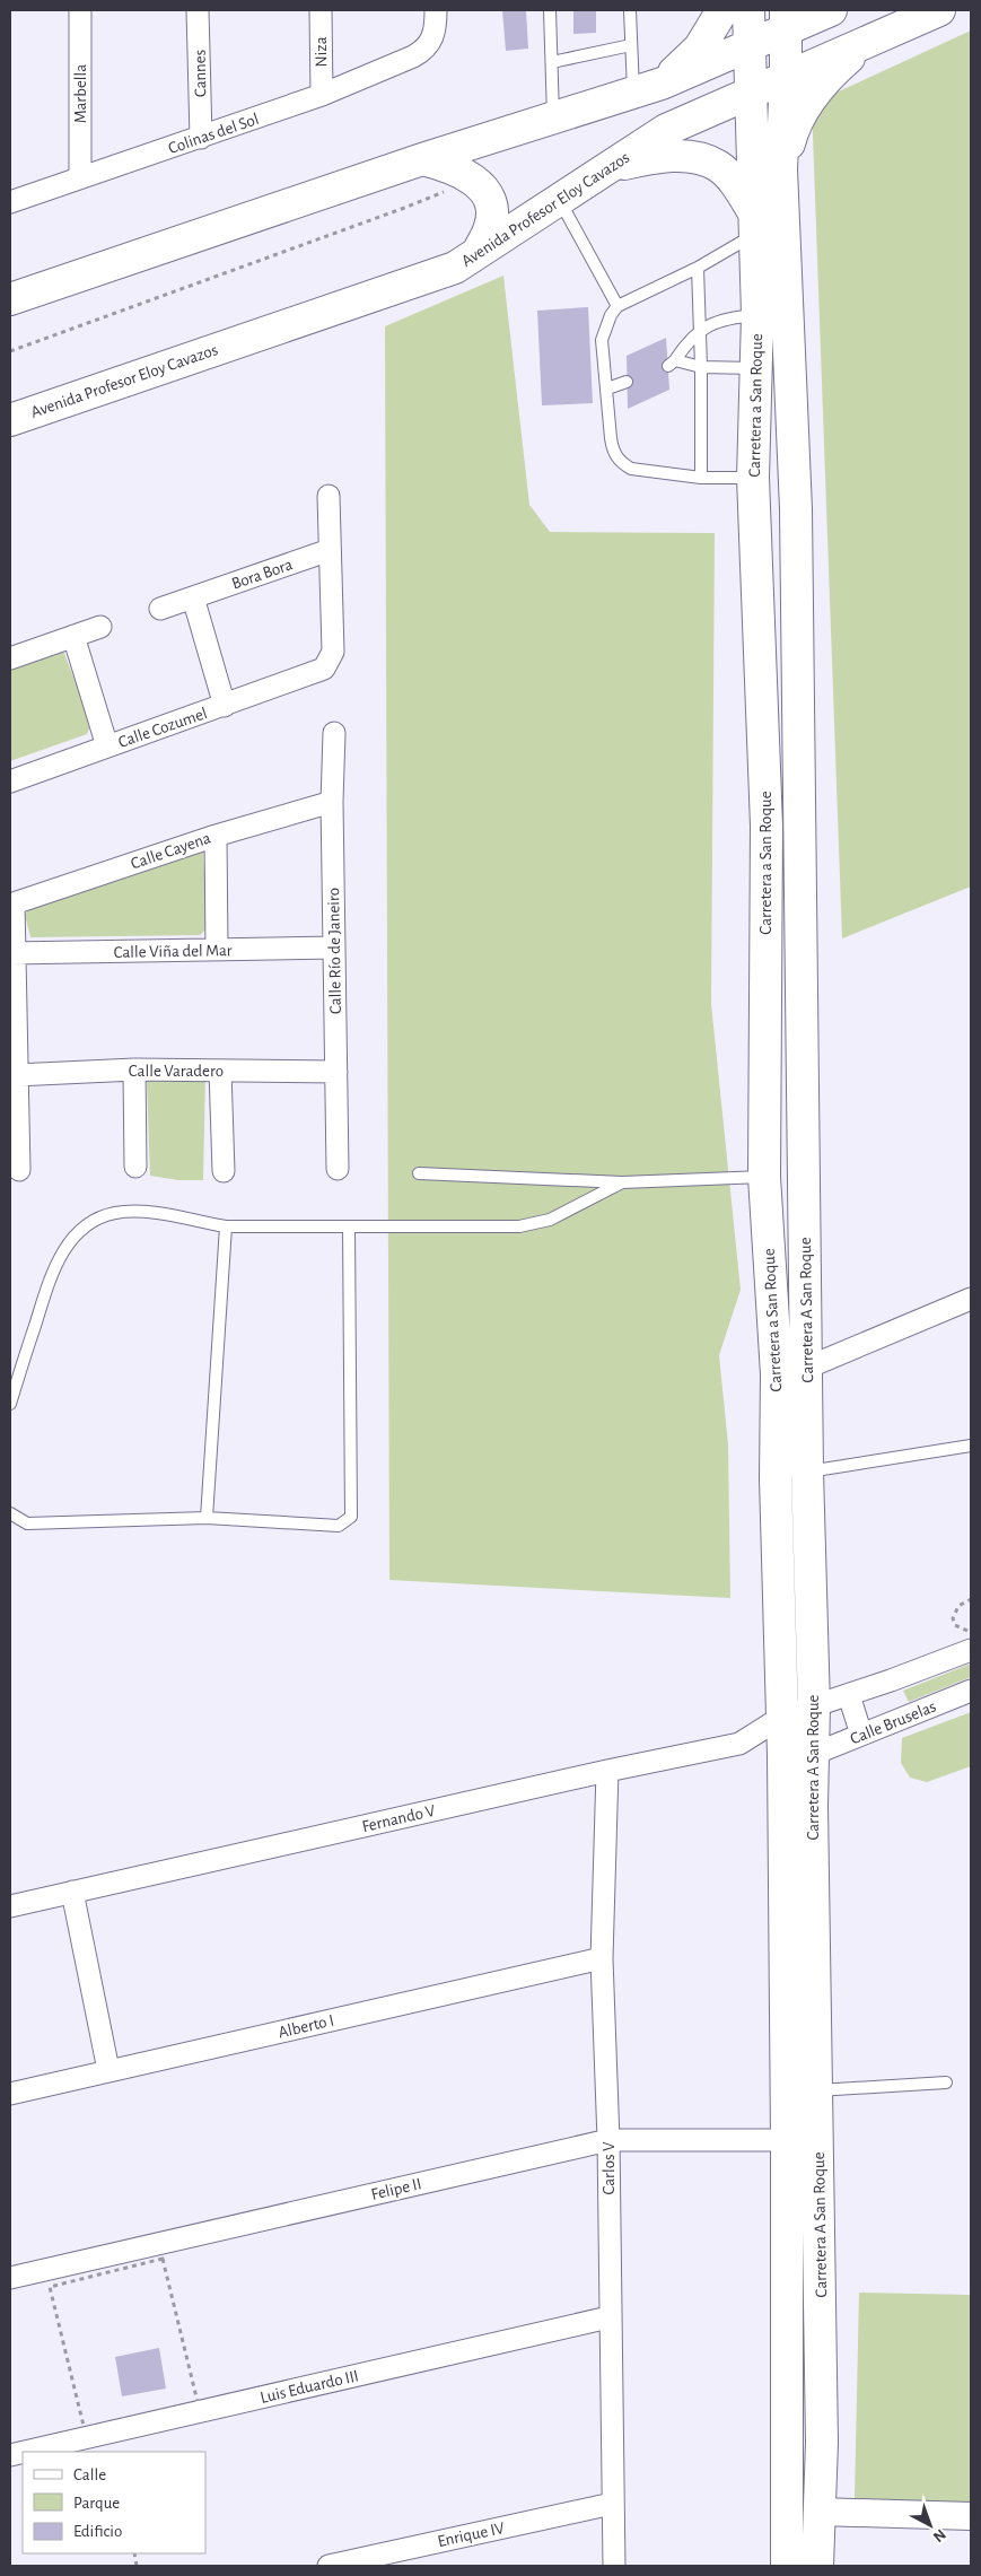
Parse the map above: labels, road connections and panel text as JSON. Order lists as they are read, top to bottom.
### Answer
{
  "streets": {
    "main road": ["Avenida Profesor Eloy Cavazos", "Carretera a San Roque", "Carretera A San Roque"],
    "street": [
      "Niza",
      "Cannes",
      "Marbella",
      "Colinas del Sol",
      "Bora Bora",
      "Calle Cozumel",
      "Calle Cayena",
      "Calle Viña del Mar",
      "Calle Río de Janeiro",
      "Calle Varadero",
      "Calle Bruselas",
      "Fernando V",
      "Alberto I",
      "Carlos V",
      "Felipe II",
      "Luis Eduardo III",
      "Enrique IV"
    ]
  },
  "crossings": [
    ["Niza", "Colinas del Sol"],
    ["Cannes", "Colinas del Sol"],
    ["Marbella", "Colinas del Sol"],
    ["Avenida Profesor Eloy Cavazos", "Carretera a San Roque"],
    ["Carretera a San Roque", "Carretera A San Roque"],
    ["Carretera a San Roque", "Fernando V"],
    ["Bora Bora", "Calle Cozumel"],
    ["Calle Cayena", "Calle Río de Janeiro"],
    ["Calle Viña del Mar", "Calle Río de Janeiro"],
    ["Calle Río de Janeiro", "Calle Varadero"],
    ["Carretera A San Roque", "Calle Bruselas"],
    ["Carretera A San Roque", "Fernando V"],
    ["Carretera A San Roque", "Felipe II"],
    ["Fernando V", "Carlos V"],
    ["Alberto I", "Carlos V"],
    ["Carlos V", "Felipe II"],
    ["Carlos V", "Luis Eduardo III"],
    ["Carlos V", "Enrique IV"]
  ],
  "legend": ["Calle", "Parque", "Edificio"],
  "north": "bottom right"
}
